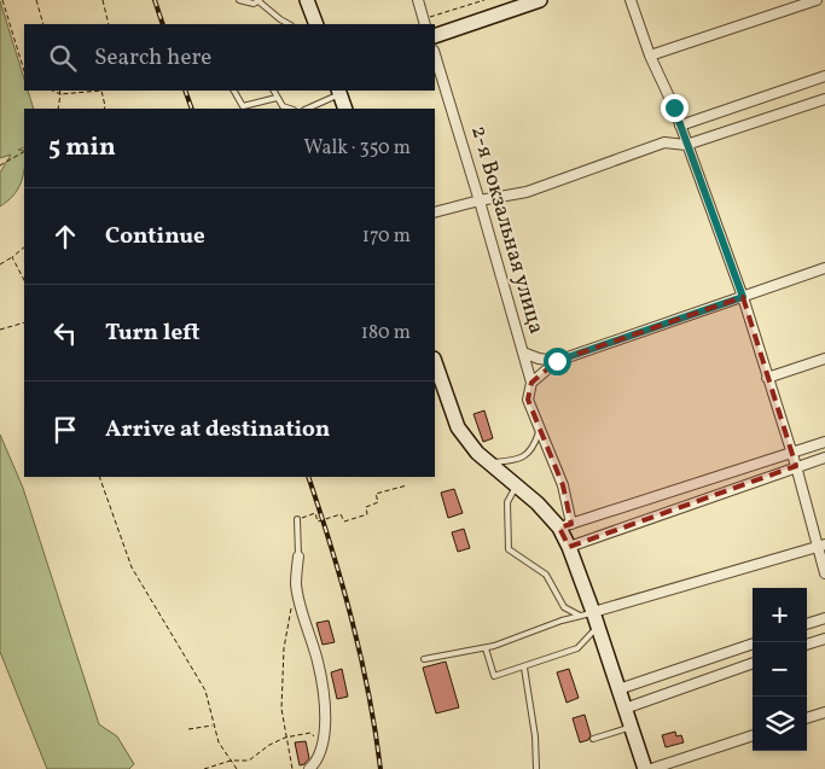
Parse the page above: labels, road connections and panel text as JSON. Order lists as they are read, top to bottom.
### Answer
{
  "streets": {
    "street": ["2-я Вокзальная улица"]
  },
  "page": {
    "search": "Search here",
    "heading": ["5 min", "Walk · 350 m"],
    "list": [
      ["Continue", "170 m"],
      ["Turn left", "180 m"],
      "Arrive at destination"
    ],
    "map_buttons": ["+", "−"]
  }
}
